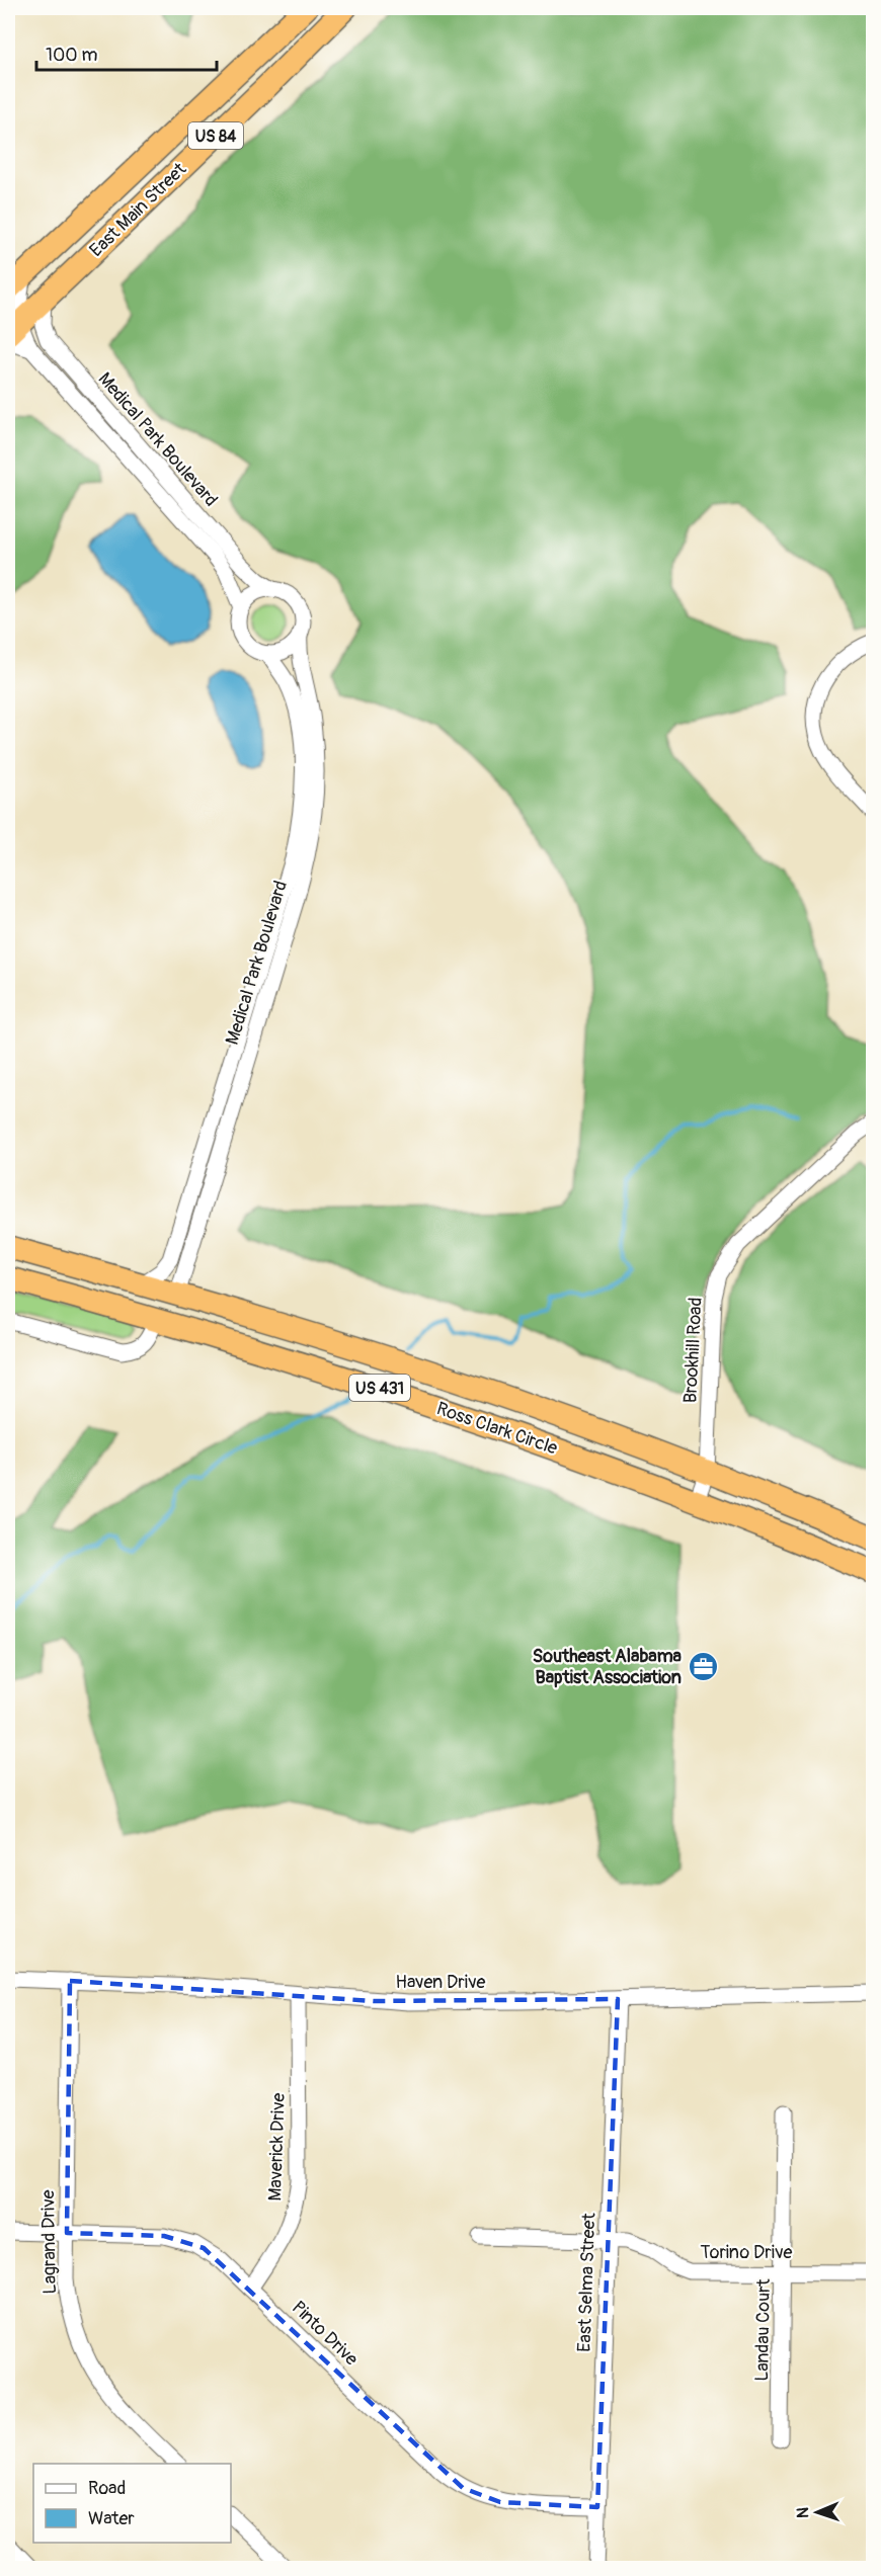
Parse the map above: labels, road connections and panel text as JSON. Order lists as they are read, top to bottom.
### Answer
{
  "streets": {
    "highway": [
      "US 84",
      "East Main Street",
      "US 431",
      "Ross Clark Circle"
    ],
    "street": [
      "Medical Park Boulevard",
      "Brookhill Road",
      "Haven Drive",
      "Maverick Drive",
      "Lagrand Drive",
      "Torino Drive",
      "East Selma Street",
      "Landau Court",
      "Pinto Drive"
    ]
  },
  "crossings": [
    ["East Main Street", "Medical Park Boulevard"],
    ["Medical Park Boulevard", "Ross Clark Circle"],
    ["Brookhill Road", "Ross Clark Circle"],
    ["Haven Drive", "Maverick Drive"],
    ["Haven Drive", "Lagrand Drive"],
    ["Haven Drive", "East Selma Street"],
    ["Maverick Drive", "Pinto Drive"],
    ["Lagrand Drive", "Pinto Drive"],
    ["Torino Drive", "East Selma Street"],
    ["Torino Drive", "Landau Court"],
    ["East Selma Street", "Pinto Drive"]
  ],
  "places": {
    "office": ["Southeast Alabama Baptist Association"]
  },
  "legend": ["Road", "Water"],
  "scale_bar": "100 m",
  "north": "left"
}
